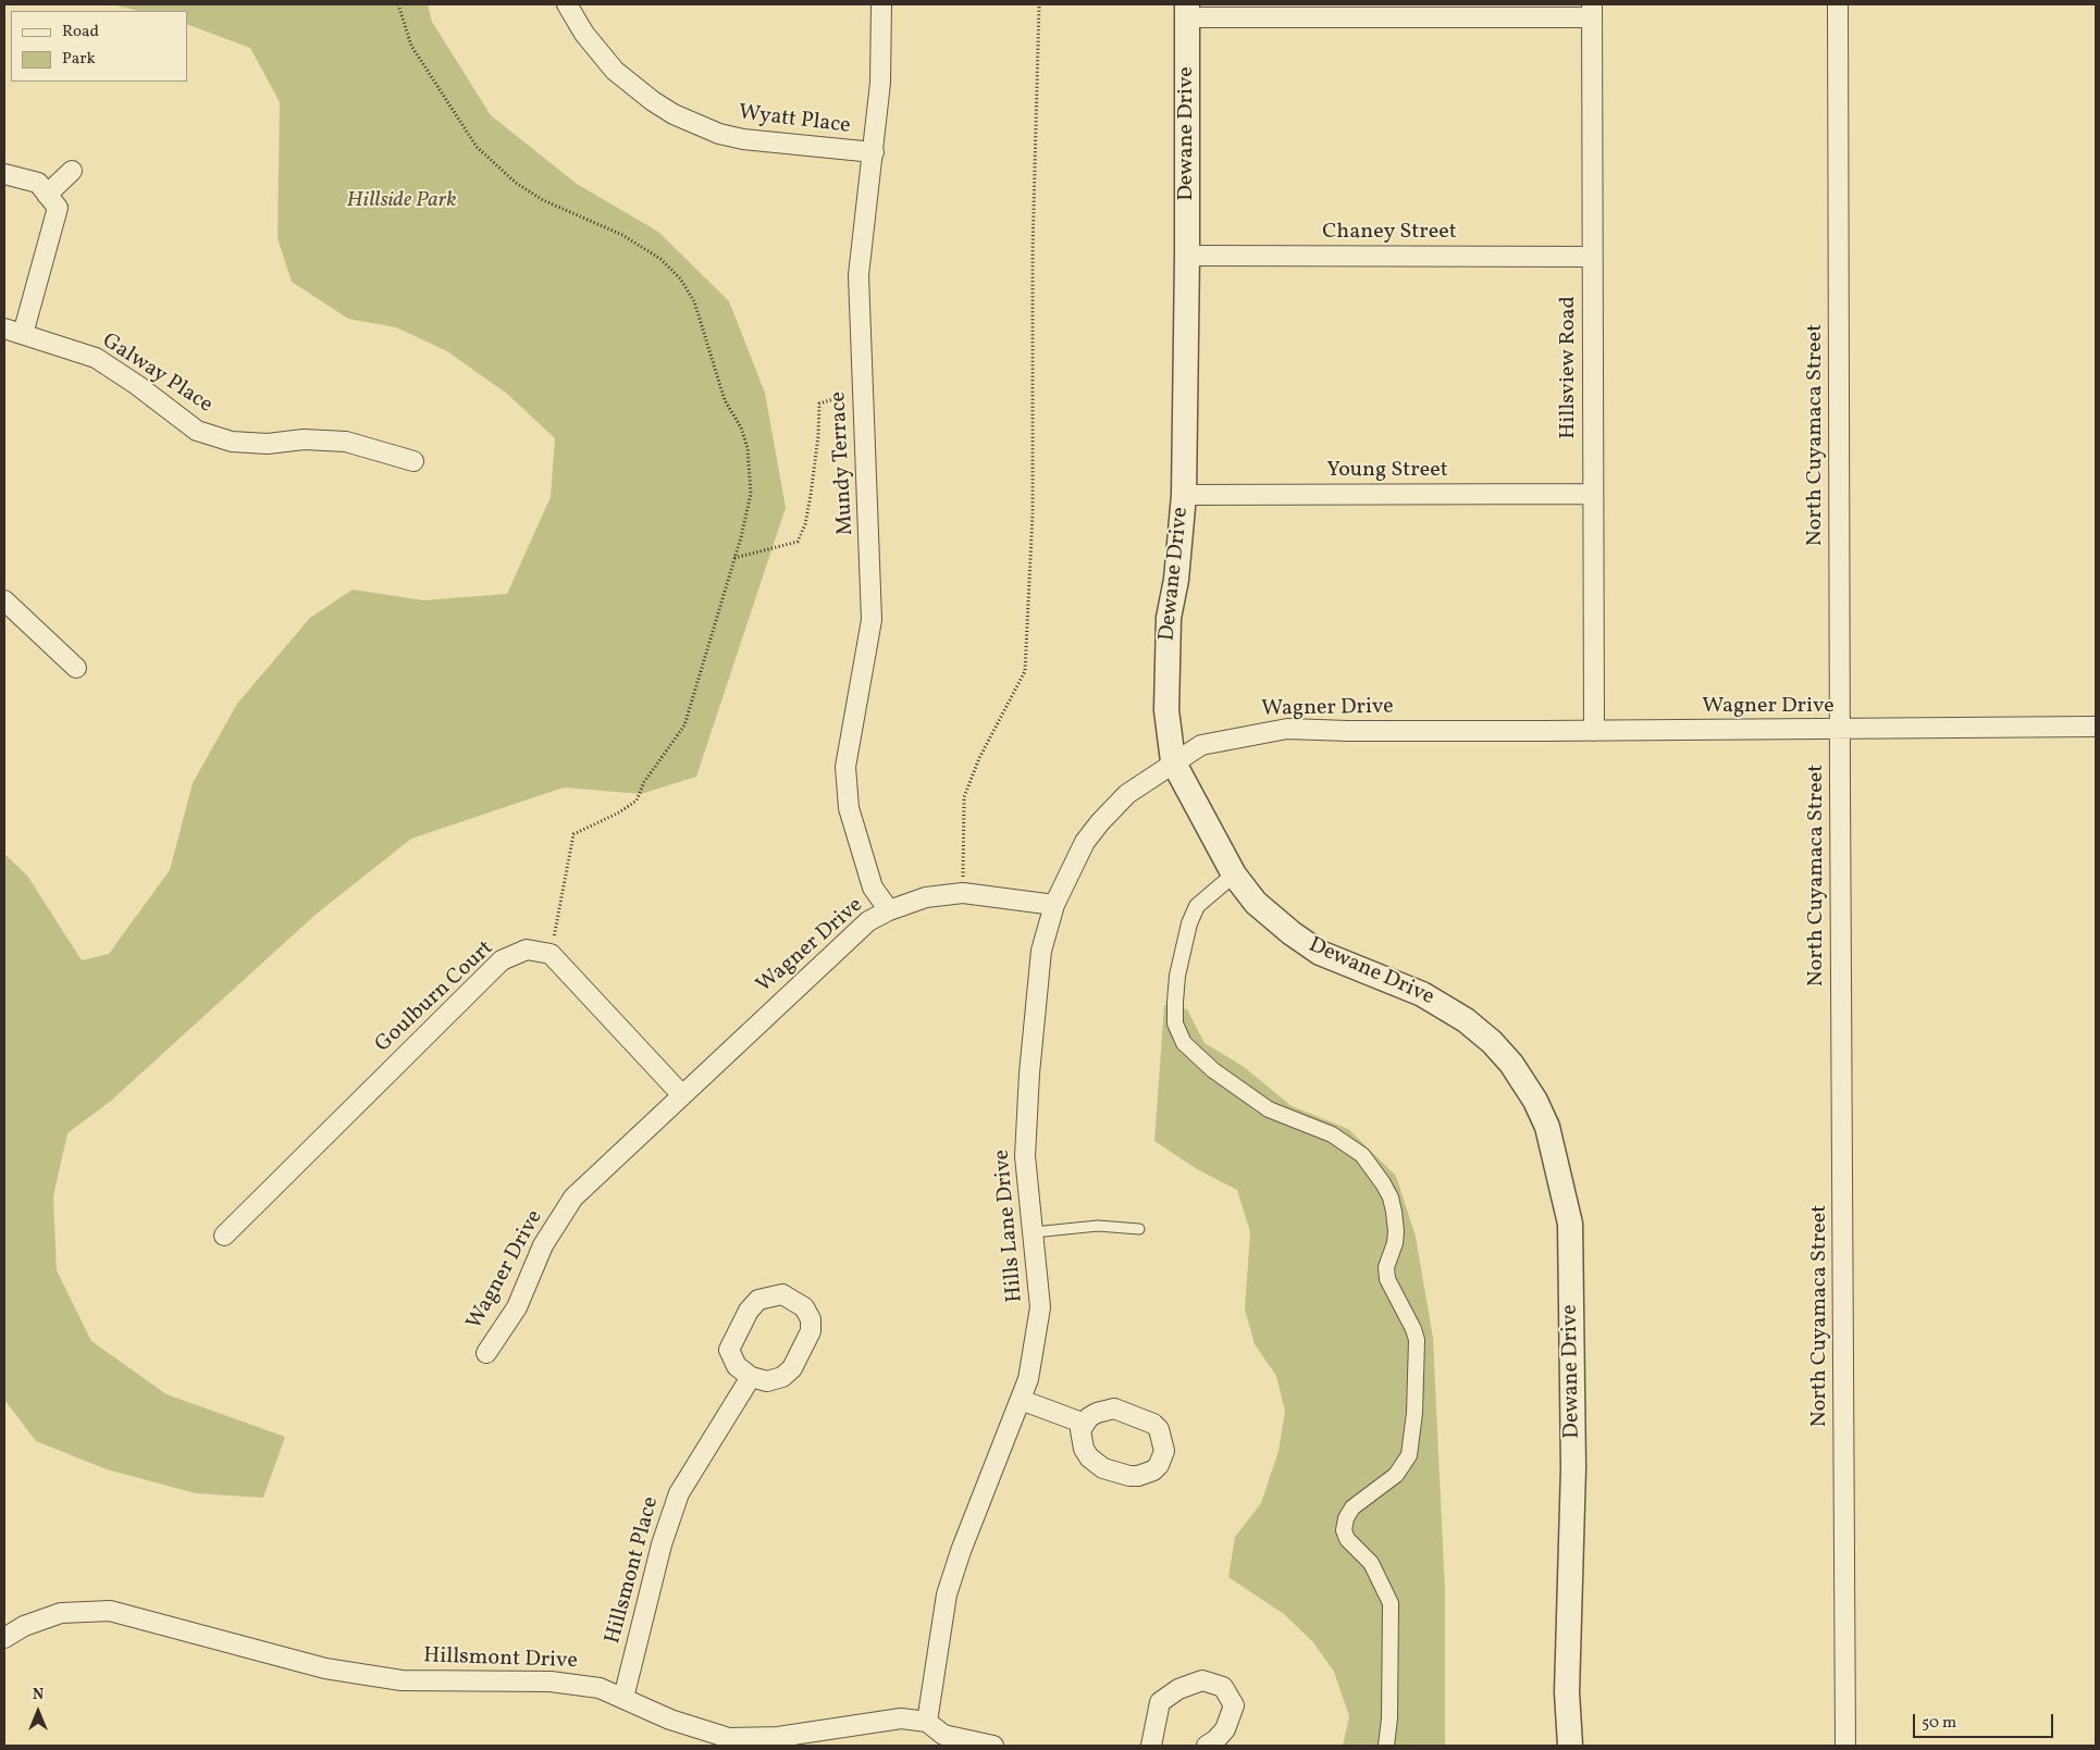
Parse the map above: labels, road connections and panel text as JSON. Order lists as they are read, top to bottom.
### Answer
{
  "streets": {
    "street": [
      "Wyatt Place",
      "Dewane Drive",
      "Chaney Street",
      "Hillsview Road",
      "Galway Place",
      "North Cuyamaca Street",
      "Mundy Terrace",
      "Young Street",
      "Wagner Drive",
      "Goulburn Court",
      "Hills Lane Drive",
      "Hillsmont Place",
      "Hillsmont Drive"
    ]
  },
  "crossings": [
    ["Wyatt Place", "Mundy Terrace"],
    ["Dewane Drive", "Chaney Street"],
    ["Dewane Drive", "Young Street"],
    ["Dewane Drive", "Wagner Drive"],
    ["Chaney Street", "Hillsview Road"],
    ["Hillsview Road", "Young Street"],
    ["Hillsview Road", "Wagner Drive"],
    ["North Cuyamaca Street", "Wagner Drive"],
    ["Mundy Terrace", "Wagner Drive"],
    ["Wagner Drive", "Hills Lane Drive"],
    ["Hills Lane Drive", "Hillsmont Drive"],
    ["Hillsmont Place", "Hillsmont Drive"]
  ],
  "parks": ["Hillside Park"],
  "legend": ["Road", "Park"],
  "scale_bar": "50 m",
  "north": "top"
}
